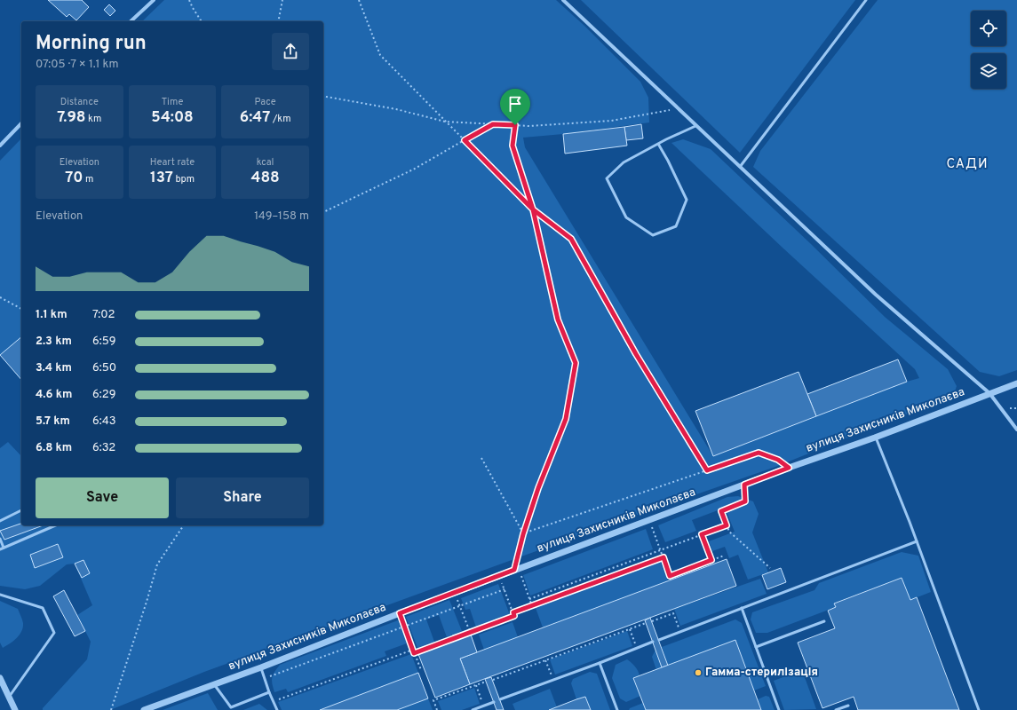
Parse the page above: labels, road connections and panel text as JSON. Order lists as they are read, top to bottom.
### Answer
{
  "streets": {
    "street": ["вулиця Захисників Миколаєва"]
  },
  "districts": ["САДИ"],
  "places": ["Гамма-стерилізація"],
  "page": {
    "heading": ["Morning run", "07:05 · 7 × 1.1 km"],
    "stats": [
      ["Distance", "7.98 km"],
      ["Time", "54:08"],
      ["Pace", "6:47 /km"],
      ["Elevation", "70 m"],
      ["Heart rate", "137 bpm"],
      ["kcal", "488"]
    ],
    "chart": ["Elevation", "149–158 m"],
    "list": [
      {
        "name": "1.1 km",
        "note": "7:02"
      },
      {
        "name": "2.3 km",
        "note": "6:59"
      },
      {
        "name": "3.4 km",
        "note": "6:50"
      },
      {
        "name": "4.6 km",
        "note": "6:29"
      },
      {
        "name": "5.7 km",
        "note": "6:43"
      },
      {
        "name": "6.8 km",
        "note": "6:32"
      }
    ],
    "buttons": ["Save", "Share"]
  }
}
